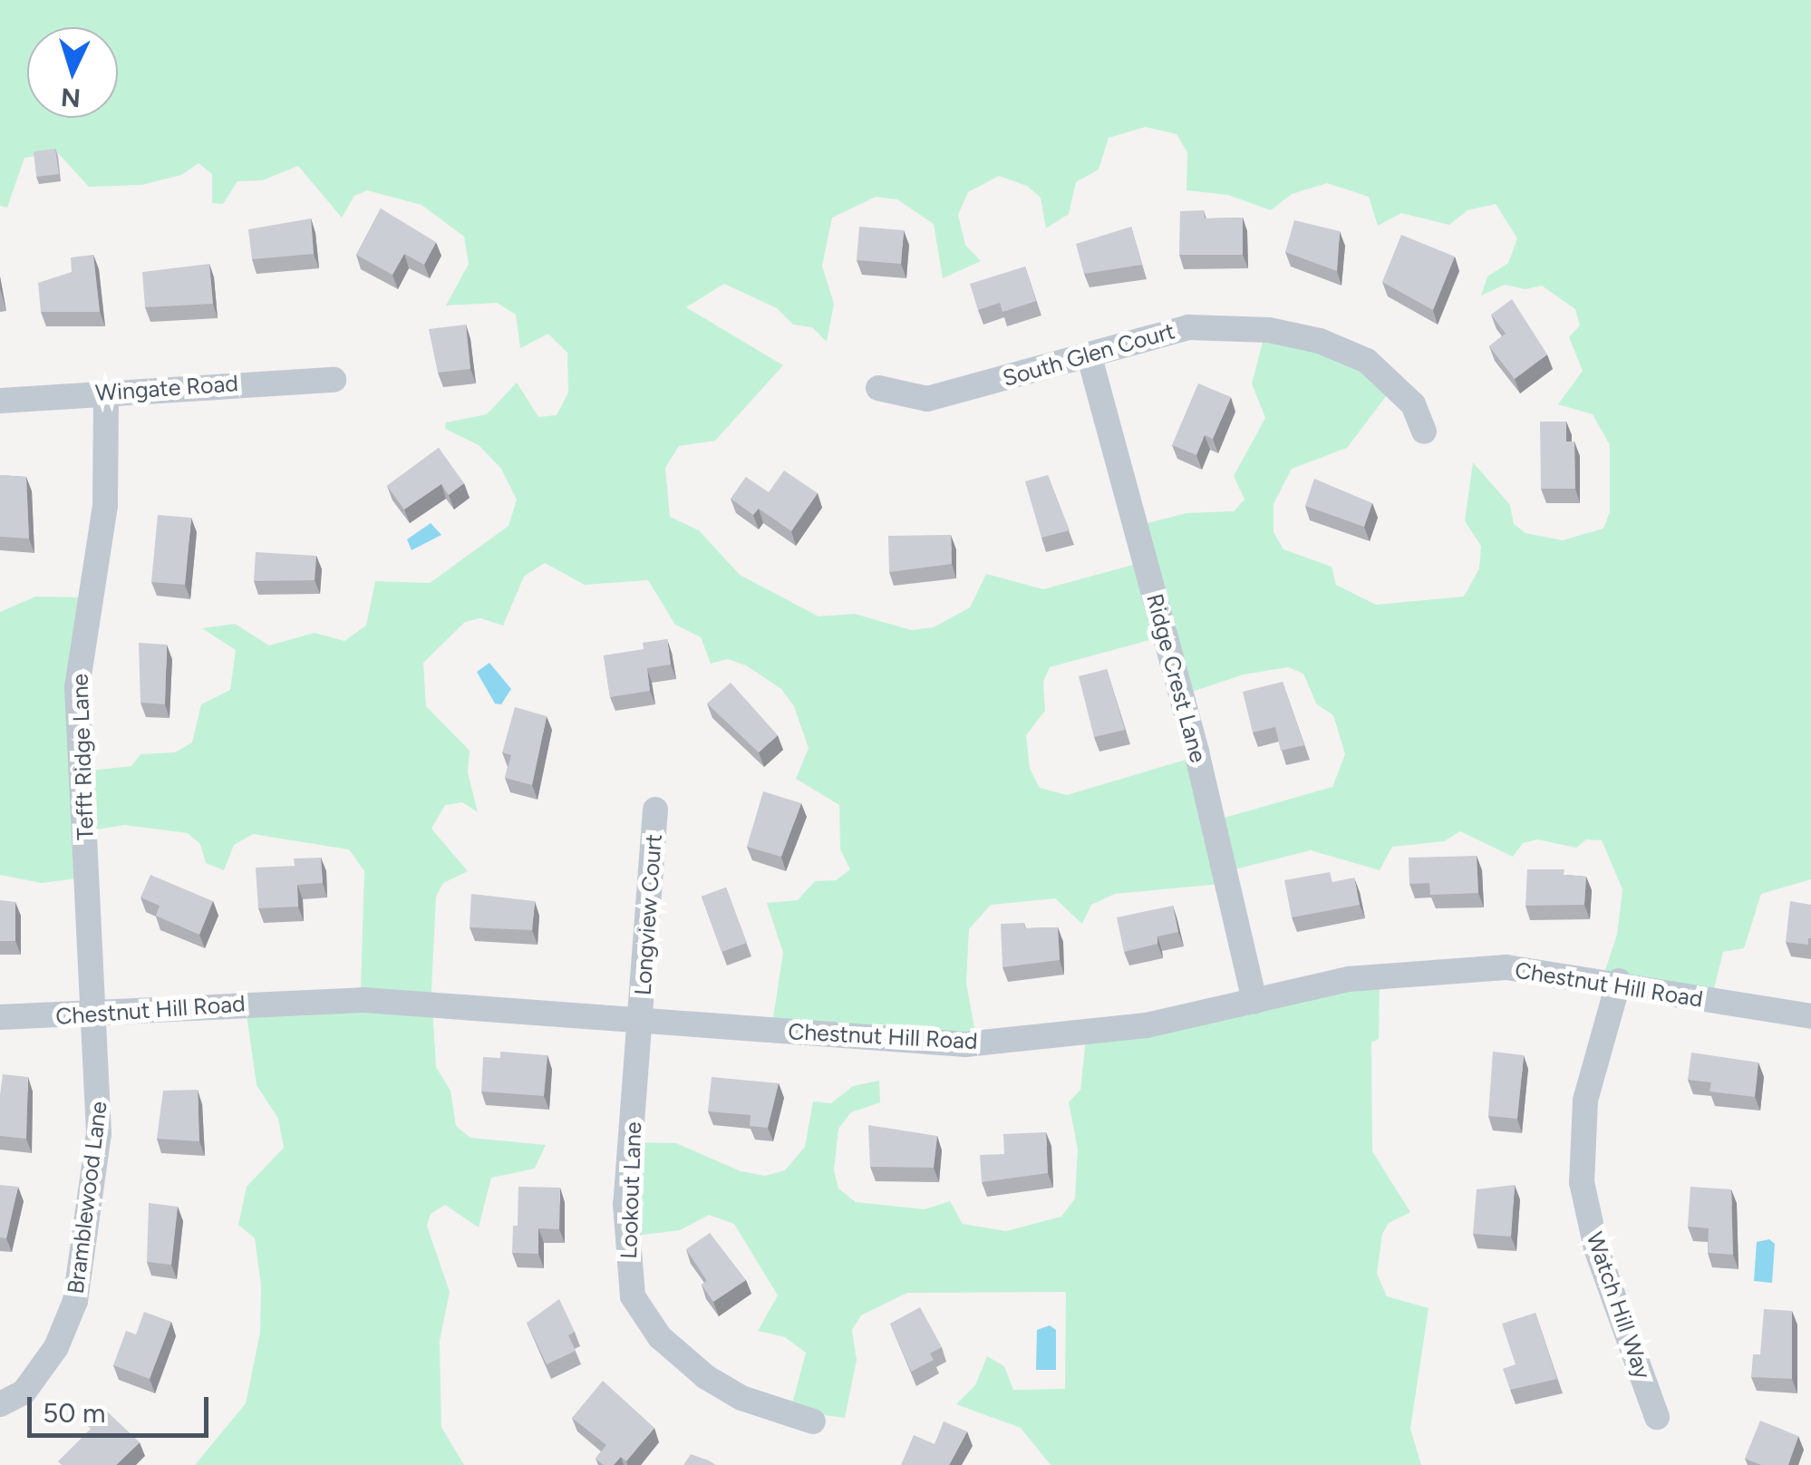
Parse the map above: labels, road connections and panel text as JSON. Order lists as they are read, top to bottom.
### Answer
{
  "streets": {
    "street": [
      "South Glen Court",
      "Wingate Road",
      "Ridge Crest Lane",
      "Tefft Ridge Lane",
      "Longview Court",
      "Chestnut Hill Road",
      "Lookout Lane",
      "Bramblewood Lane",
      "Watch Hill Way"
    ]
  },
  "crossings": [
    ["South Glen Court", "Ridge Crest Lane"],
    ["Wingate Road", "Tefft Ridge Lane"],
    ["Ridge Crest Lane", "Chestnut Hill Road"],
    ["Tefft Ridge Lane", "Chestnut Hill Road"],
    ["Tefft Ridge Lane", "Bramblewood Lane"],
    ["Longview Court", "Chestnut Hill Road"],
    ["Longview Court", "Lookout Lane"],
    ["Chestnut Hill Road", "Lookout Lane"],
    ["Chestnut Hill Road", "Bramblewood Lane"],
    ["Chestnut Hill Road", "Watch Hill Way"]
  ],
  "scale_bar": "50 m",
  "north": "bottom"
}
